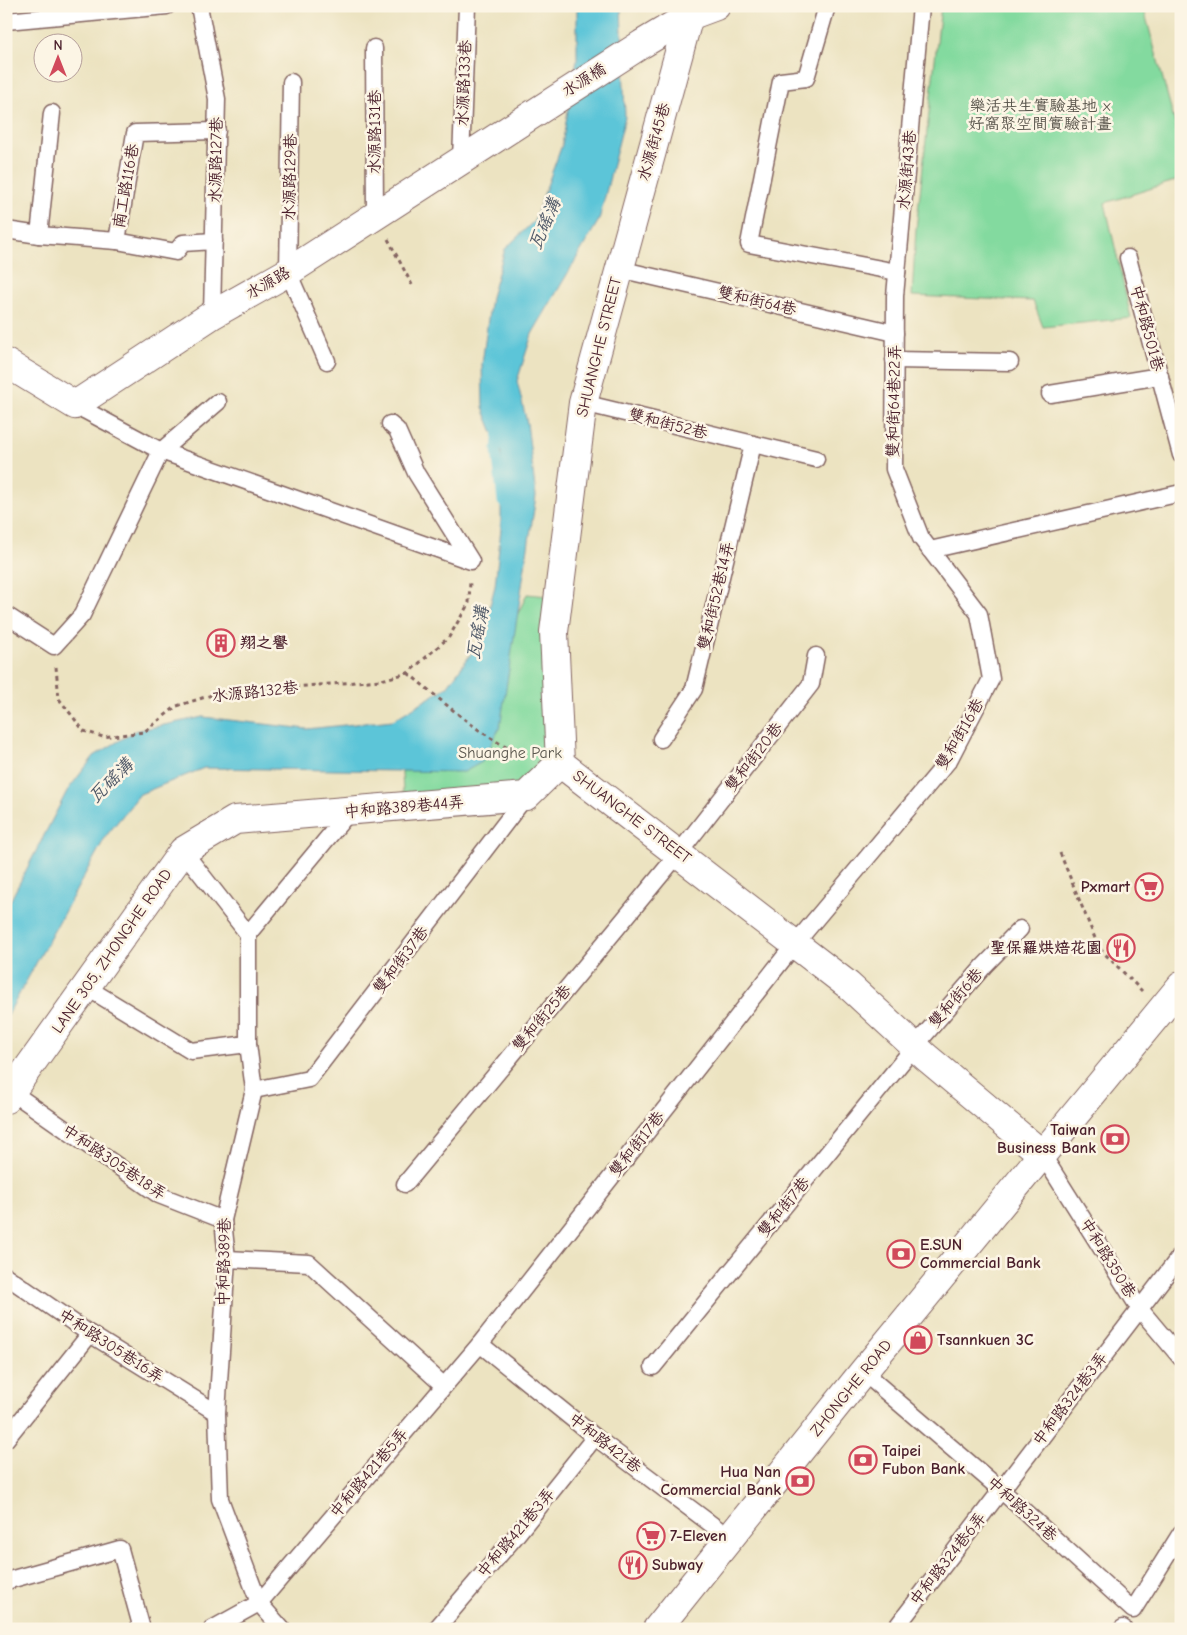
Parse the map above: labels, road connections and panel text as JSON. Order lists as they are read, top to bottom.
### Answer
{
  "streets": {
    "street": [
      "水源橋",
      "水源街45巷",
      "水源路",
      "SHUANGHE STREET",
      "中和路389巷44弄",
      "LANE 305, ZHONGHE ROAD",
      "ZHONGHE ROAD"
    ],
    "lane": [
      "水源路133巷",
      "水源路131巷",
      "水源路127巷",
      "水源街43巷",
      "水源路129巷",
      "南工路116巷",
      "雙和街64巷",
      "中和路501巷",
      "雙和街64巷22弄",
      "雙和街52巷",
      "雙和街52巷14弄",
      "雙和街16巷",
      "雙和街20巷",
      "雙和街37巷",
      "雙和街6巷",
      "雙和街25巷",
      "雙和街17巷",
      "中和路305巷18弄",
      "雙和街7巷",
      "中和路350巷",
      "中和路389巷",
      "中和路305巷16弄",
      "中和路324巷3弄",
      "中和路421巷",
      "中和路421巷5弄",
      "中和路324巷",
      "中和路421巷3弄",
      "中和路324巷6弄"
    ],
    "path": ["水源路132巷"]
  },
  "crossings": [
    ["水源橋", "水源街45巷"],
    ["水源橋", "水源路"],
    ["水源路133巷", "水源路"],
    ["水源路131巷", "水源路"],
    ["水源街45巷", "雙和街64巷"],
    ["水源街45巷", "SHUANGHE STREET"],
    ["水源路127巷", "南工路116巷"],
    ["水源路127巷", "水源路"],
    ["水源街43巷", "雙和街64巷"],
    ["水源街43巷", "雙和街64巷22弄"],
    ["水源路129巷", "水源路"],
    ["雙和街64巷", "SHUANGHE STREET"],
    ["雙和街64巷", "雙和街64巷22弄"],
    ["SHUANGHE STREET", "雙和街52巷"],
    ["SHUANGHE STREET", "雙和街16巷"],
    ["SHUANGHE STREET", "雙和街20巷"],
    ["SHUANGHE STREET", "雙和街6巷"],
    ["SHUANGHE STREET", "雙和街25巷"],
    ["SHUANGHE STREET", "雙和街17巷"],
    ["SHUANGHE STREET", "雙和街7巷"],
    ["SHUANGHE STREET", "中和路350巷"],
    ["SHUANGHE STREET", "ZHONGHE ROAD"],
    ["雙和街64巷22弄", "雙和街16巷"],
    ["雙和街52巷", "雙和街52巷14弄"],
    ["雙和街16巷", "雙和街17巷"],
    ["雙和街20巷", "雙和街25巷"],
    ["中和路389巷44弄", "LANE 305, ZHONGHE ROAD"],
    ["中和路389巷44弄", "雙和街37巷"],
    ["LANE 305, ZHONGHE ROAD", "中和路305巷18弄"],
    ["雙和街37巷", "中和路389巷"],
    ["雙和街6巷", "雙和街7巷"],
    ["雙和街17巷", "中和路421巷"],
    ["雙和街17巷", "中和路421巷5弄"],
    ["中和路305巷18弄", "中和路389巷"],
    ["中和路350巷", "ZHONGHE ROAD"],
    ["中和路350巷", "中和路324巷3弄"],
    ["中和路389巷", "中和路305巷16弄"],
    ["中和路389巷", "中和路421巷5弄"],
    ["ZHONGHE ROAD", "中和路421巷"],
    ["ZHONGHE ROAD", "中和路324巷"],
    ["中和路324巷3弄", "中和路324巷"],
    ["中和路324巷3弄", "中和路324巷6弄"],
    ["中和路421巷", "中和路421巷5弄"],
    ["中和路421巷", "中和路421巷3弄"],
    ["中和路324巷", "中和路324巷6弄"]
  ],
  "water": ["瓦磘溝"],
  "parks": ["樂活共生實驗基地 x 好窩聚空間實驗計畫", "Shuanghe Park"],
  "places": {
    "building": ["翔之譽"],
    "supermarket": ["Pxmart", "7-Eleven"],
    "restaurant": ["聖保羅烘焙花園", "Subway"],
    "bank": [
      "Taiwan Business Bank",
      "E.SUN Commercial Bank",
      "Taipei Fubon Bank",
      "Hua Nan Commercial Bank"
    ],
    "shop": ["Tsannkuen 3C"]
  },
  "north": "top"
}
